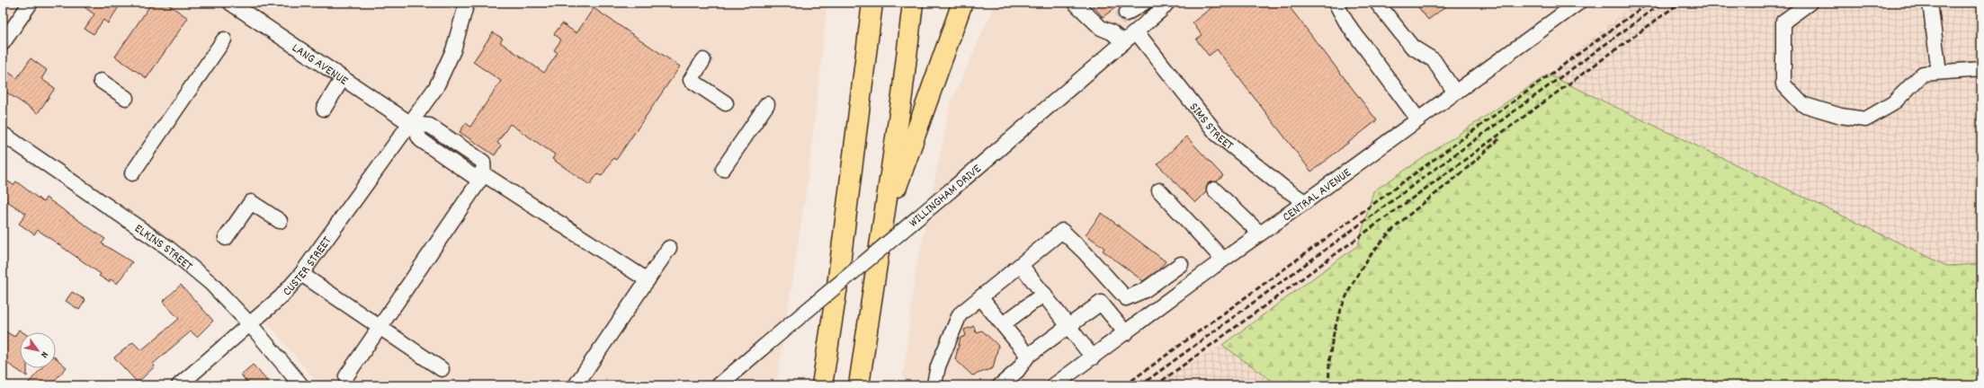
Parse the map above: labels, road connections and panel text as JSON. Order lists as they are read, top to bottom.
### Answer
{
  "streets": {
    "street": [
      "LANG AVENUE",
      "SIMS STREET",
      "CENTRAL AVENUE",
      "WILLINGHAM DRIVE",
      "ELKINS STREET",
      "CUSTER STREET"
    ]
  },
  "crossings": [
    ["LANG AVENUE", "CUSTER STREET"],
    ["SIMS STREET", "CENTRAL AVENUE"],
    ["SIMS STREET", "WILLINGHAM DRIVE"],
    ["ELKINS STREET", "CUSTER STREET"]
  ],
  "north": "bottom right"
}
